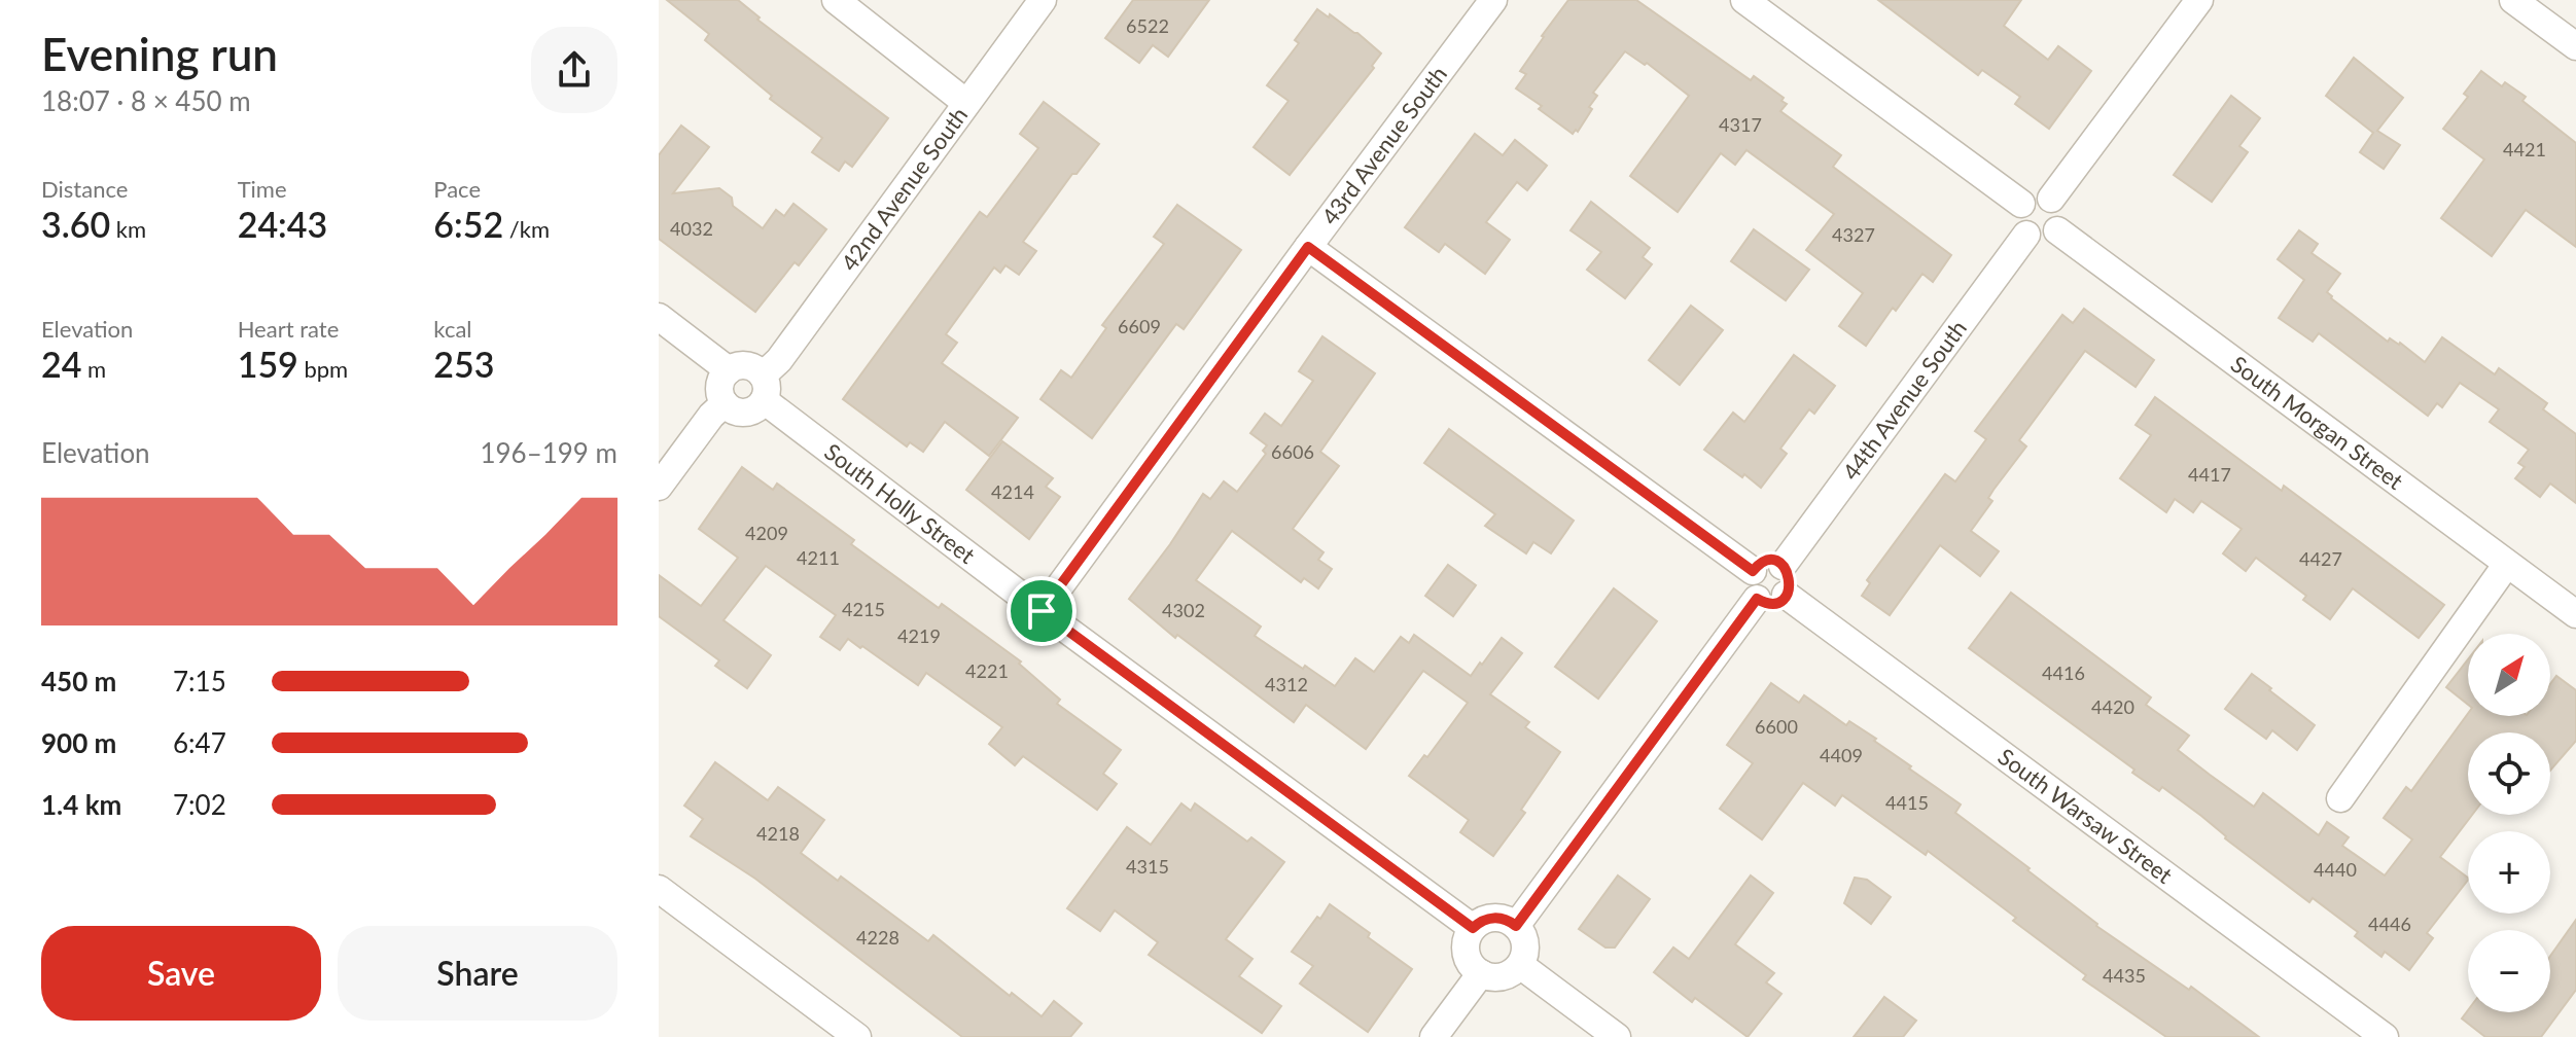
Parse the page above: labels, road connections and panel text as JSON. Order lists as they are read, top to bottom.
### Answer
{
  "streets": {
    "street": [
      "43rd Avenue South",
      "42nd Avenue South",
      "44th Avenue South",
      "South Morgan Street",
      "South Holly Street",
      "South Warsaw Street"
    ]
  },
  "crossings": [
    ["43rd Avenue South", "South Holly Street"],
    ["42nd Avenue South", "South Holly Street"],
    ["44th Avenue South", "South Morgan Street"],
    ["44th Avenue South", "South Warsaw Street"]
  ],
  "house_numbers": [
    "6522",
    "4317",
    "4421",
    "4032",
    "4327",
    "6609",
    "6606",
    "4417",
    "4214",
    "4209",
    "4211",
    "4427",
    "4215",
    "4302",
    "4219",
    "4221",
    "4416",
    "4312",
    "4420",
    "6600",
    "4409",
    "4415",
    "4218",
    "4315",
    "4440",
    "4446",
    "4228",
    "4435"
  ],
  "north": "top right",
  "page": {
    "heading": ["Evening run", "18:07 · 8 × 450 m"],
    "stats": [
      ["Distance", "3.60 km"],
      ["Time", "24:43"],
      ["Pace", "6:52 /km"],
      ["Elevation", "24 m"],
      ["Heart rate", "159 bpm"],
      ["kcal", "253"]
    ],
    "chart": ["Elevation", "196–199 m"],
    "map_buttons": ["+", "−"],
    "list": [
      {
        "name": "450 m",
        "note": "7:15"
      },
      {
        "name": "900 m",
        "note": "6:47"
      },
      {
        "name": "1.4 km",
        "note": "7:02"
      }
    ],
    "buttons": ["Save", "Share"]
  }
}
